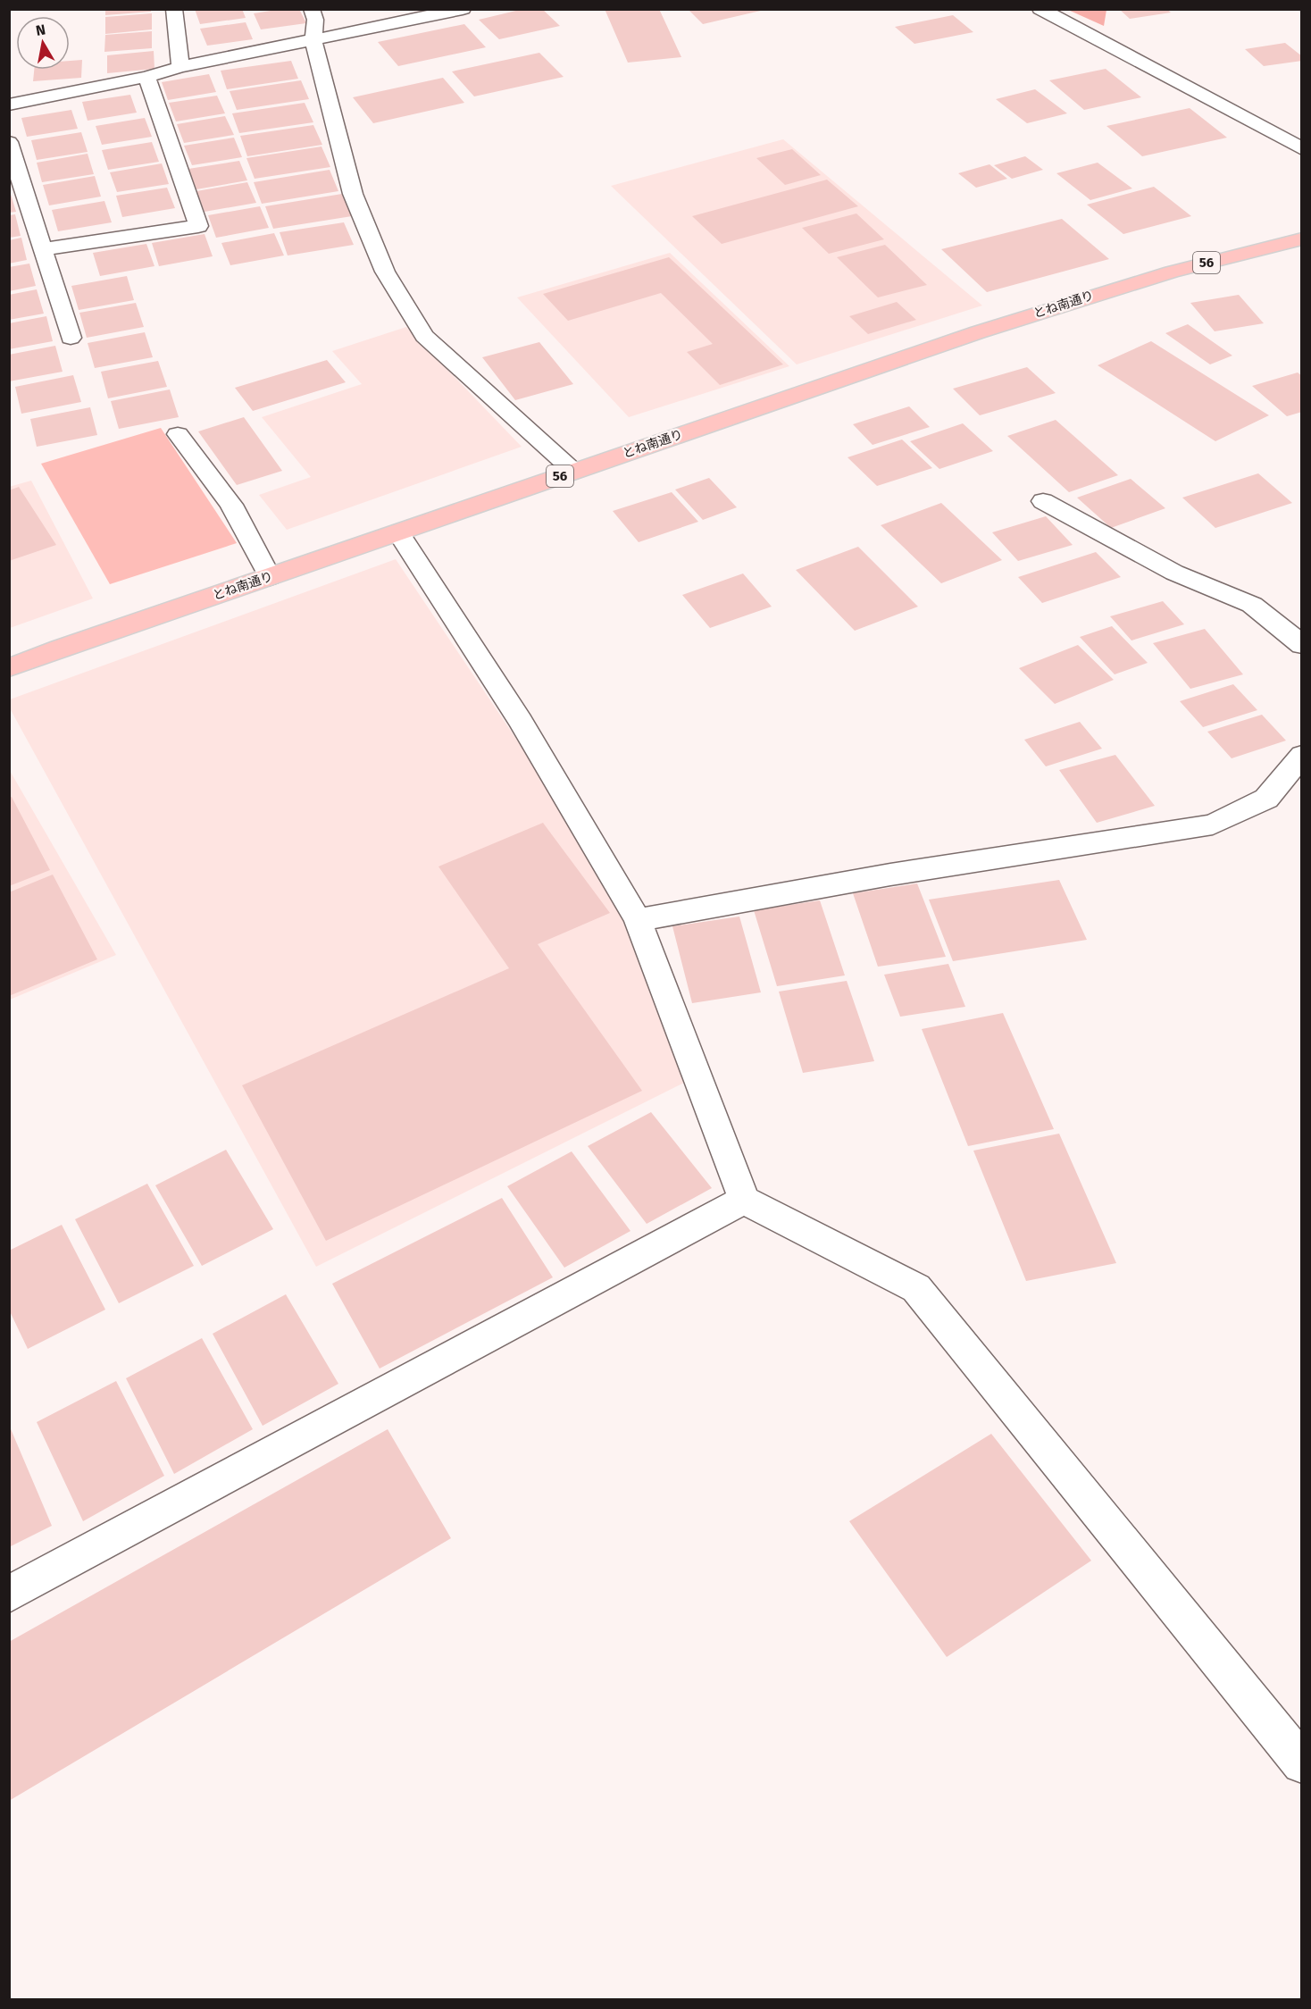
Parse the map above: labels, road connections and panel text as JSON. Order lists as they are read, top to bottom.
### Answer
{
  "streets": {
    "main road": ["56", "とね南通り"]
  },
  "north": "top"
}
